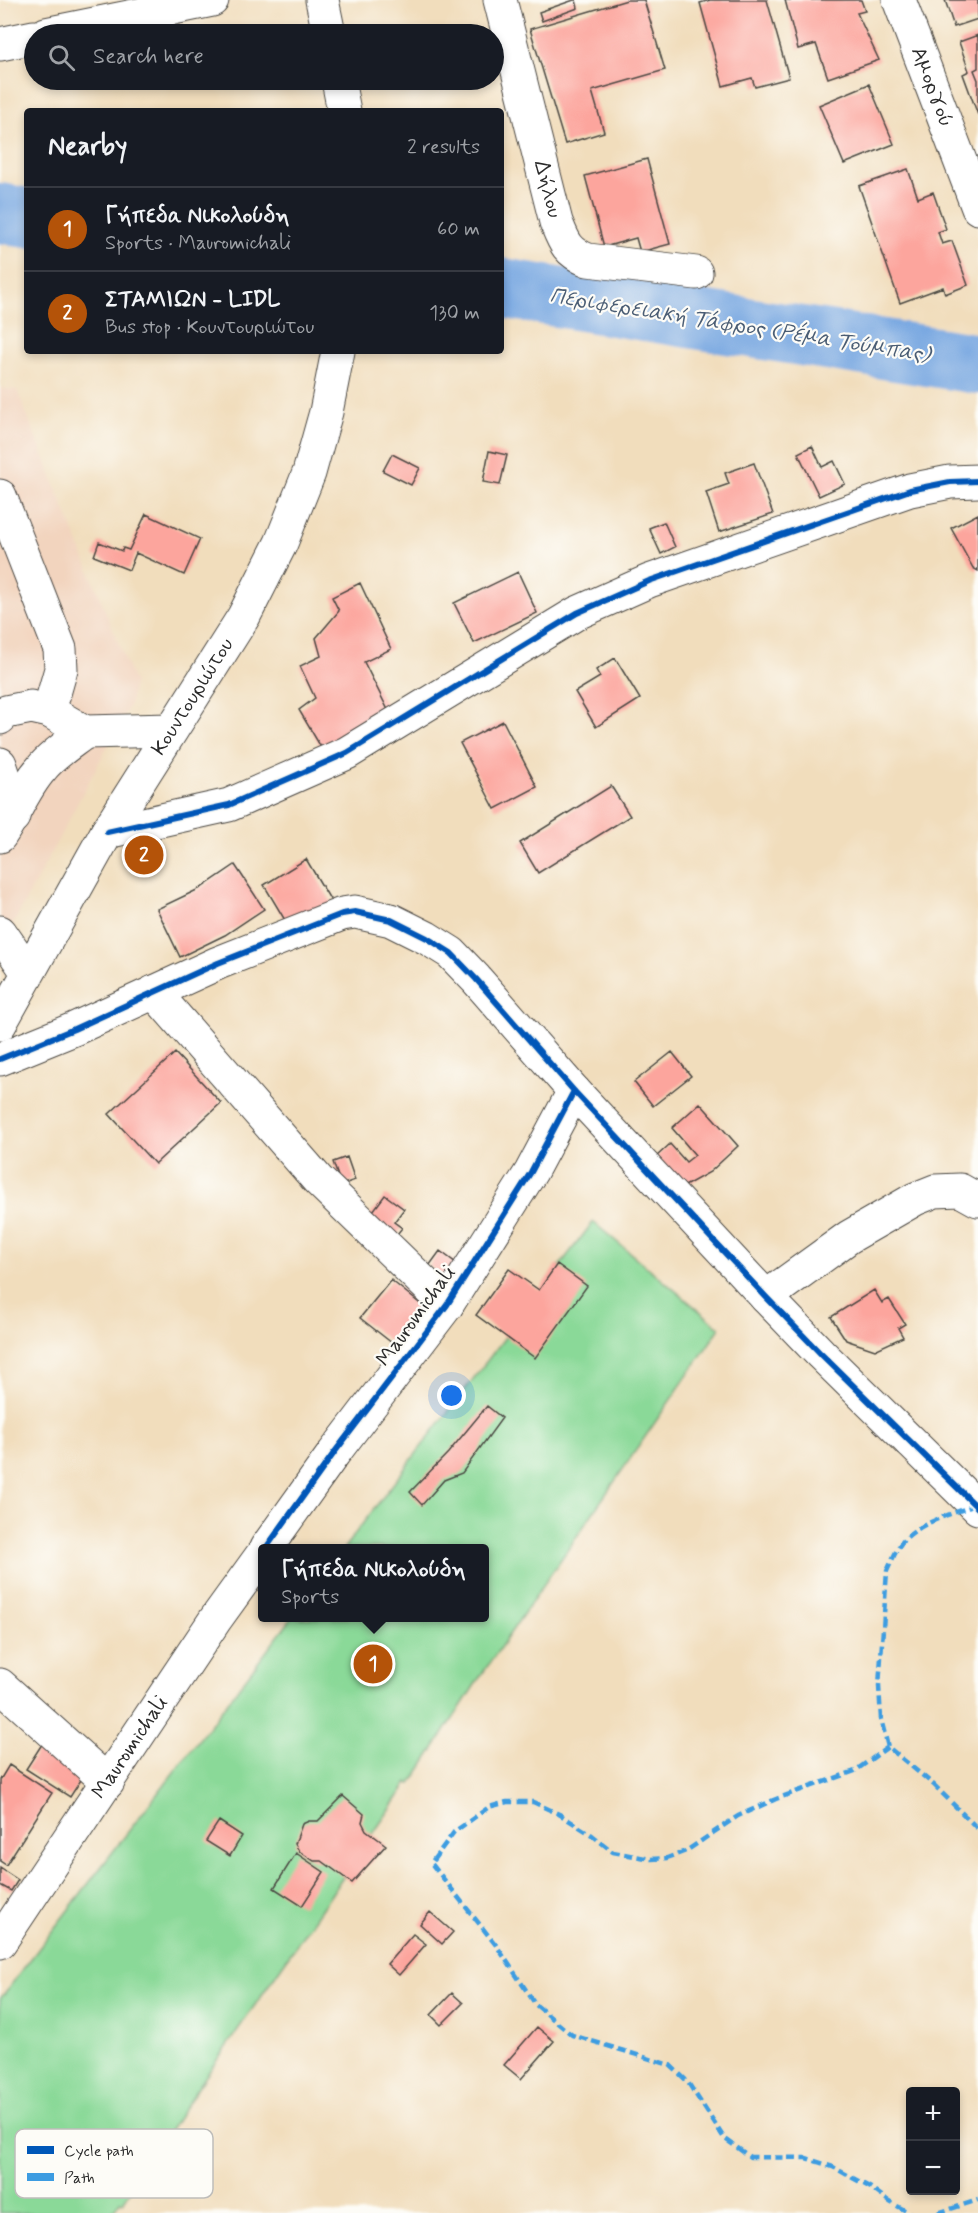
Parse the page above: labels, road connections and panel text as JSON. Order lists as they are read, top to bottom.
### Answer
{
  "streets": {
    "street": [
      "Αμοργού",
      "Δήλου",
      "Κουντουριώτου",
      "Mauromichali"
    ]
  },
  "water": ["Περιφερειακή Τάφρος (Ρέμα Τούμπας)"],
  "legend": ["Cycle path", "Path"],
  "page": {
    "search": "Search here",
    "heading": ["Nearby", "2 results"],
    "list": [
      {
        "mark": "1",
        "name": "Γήπεδα Νικολούδη",
        "note": "Sports · Mauromichali",
        "value": "60 m"
      },
      {
        "mark": "2",
        "name": "ΣΤΑΜΙΩΝ - LIDL",
        "note": "Bus stop · Κουντουριώτου",
        "value": "130 m"
      }
    ],
    "pins": ["2", "1"],
    "popup": ["Γήπεδα Νικολούδη", "Sports"],
    "map_buttons": ["+", "−"]
  }
}
